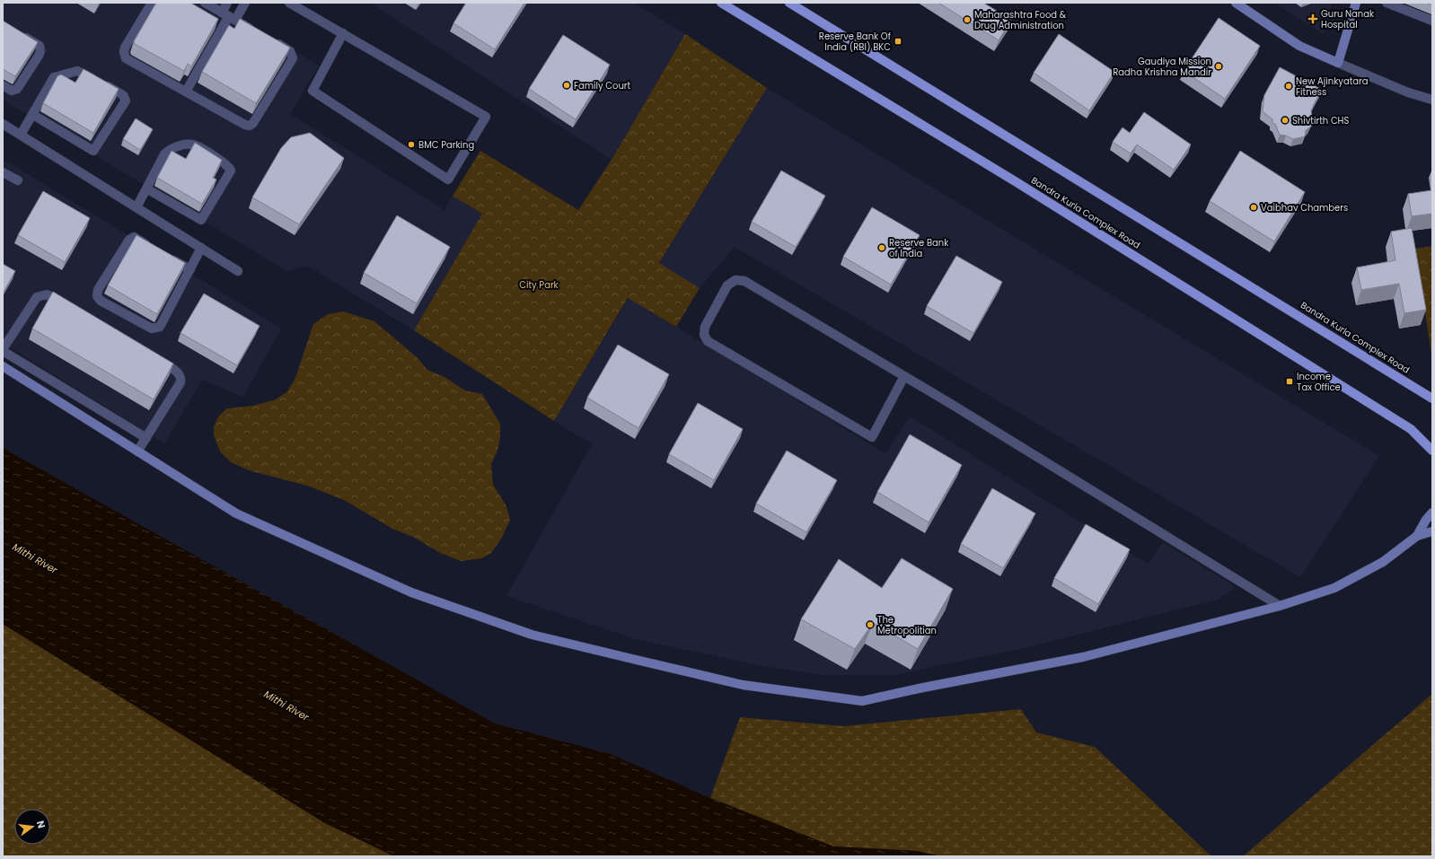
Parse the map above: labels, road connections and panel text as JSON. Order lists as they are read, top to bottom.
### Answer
{
  "streets": {
    "main road": ["Bandra Kurla Complex Road"]
  },
  "water": ["Mithi River"],
  "parks": ["City Park"],
  "places": {
    "health": ["Guru Nanak Hospital"],
    "other": [
      "Maharashtra Food & Drug Administration",
      "Gaudiya Mission Radha Krishna Mandir",
      "Family Court",
      "New Ajinkyatara Fitness",
      "Shivtirth CHS",
      "BMC Parking",
      "Vaibhav Chambers",
      "Reserve Bank of India",
      "The Metropolitian"
    ],
    "transit": ["Reserve Bank Of India (RBI) BKC", "Income Tax Office"]
  },
  "north": "right"
}
